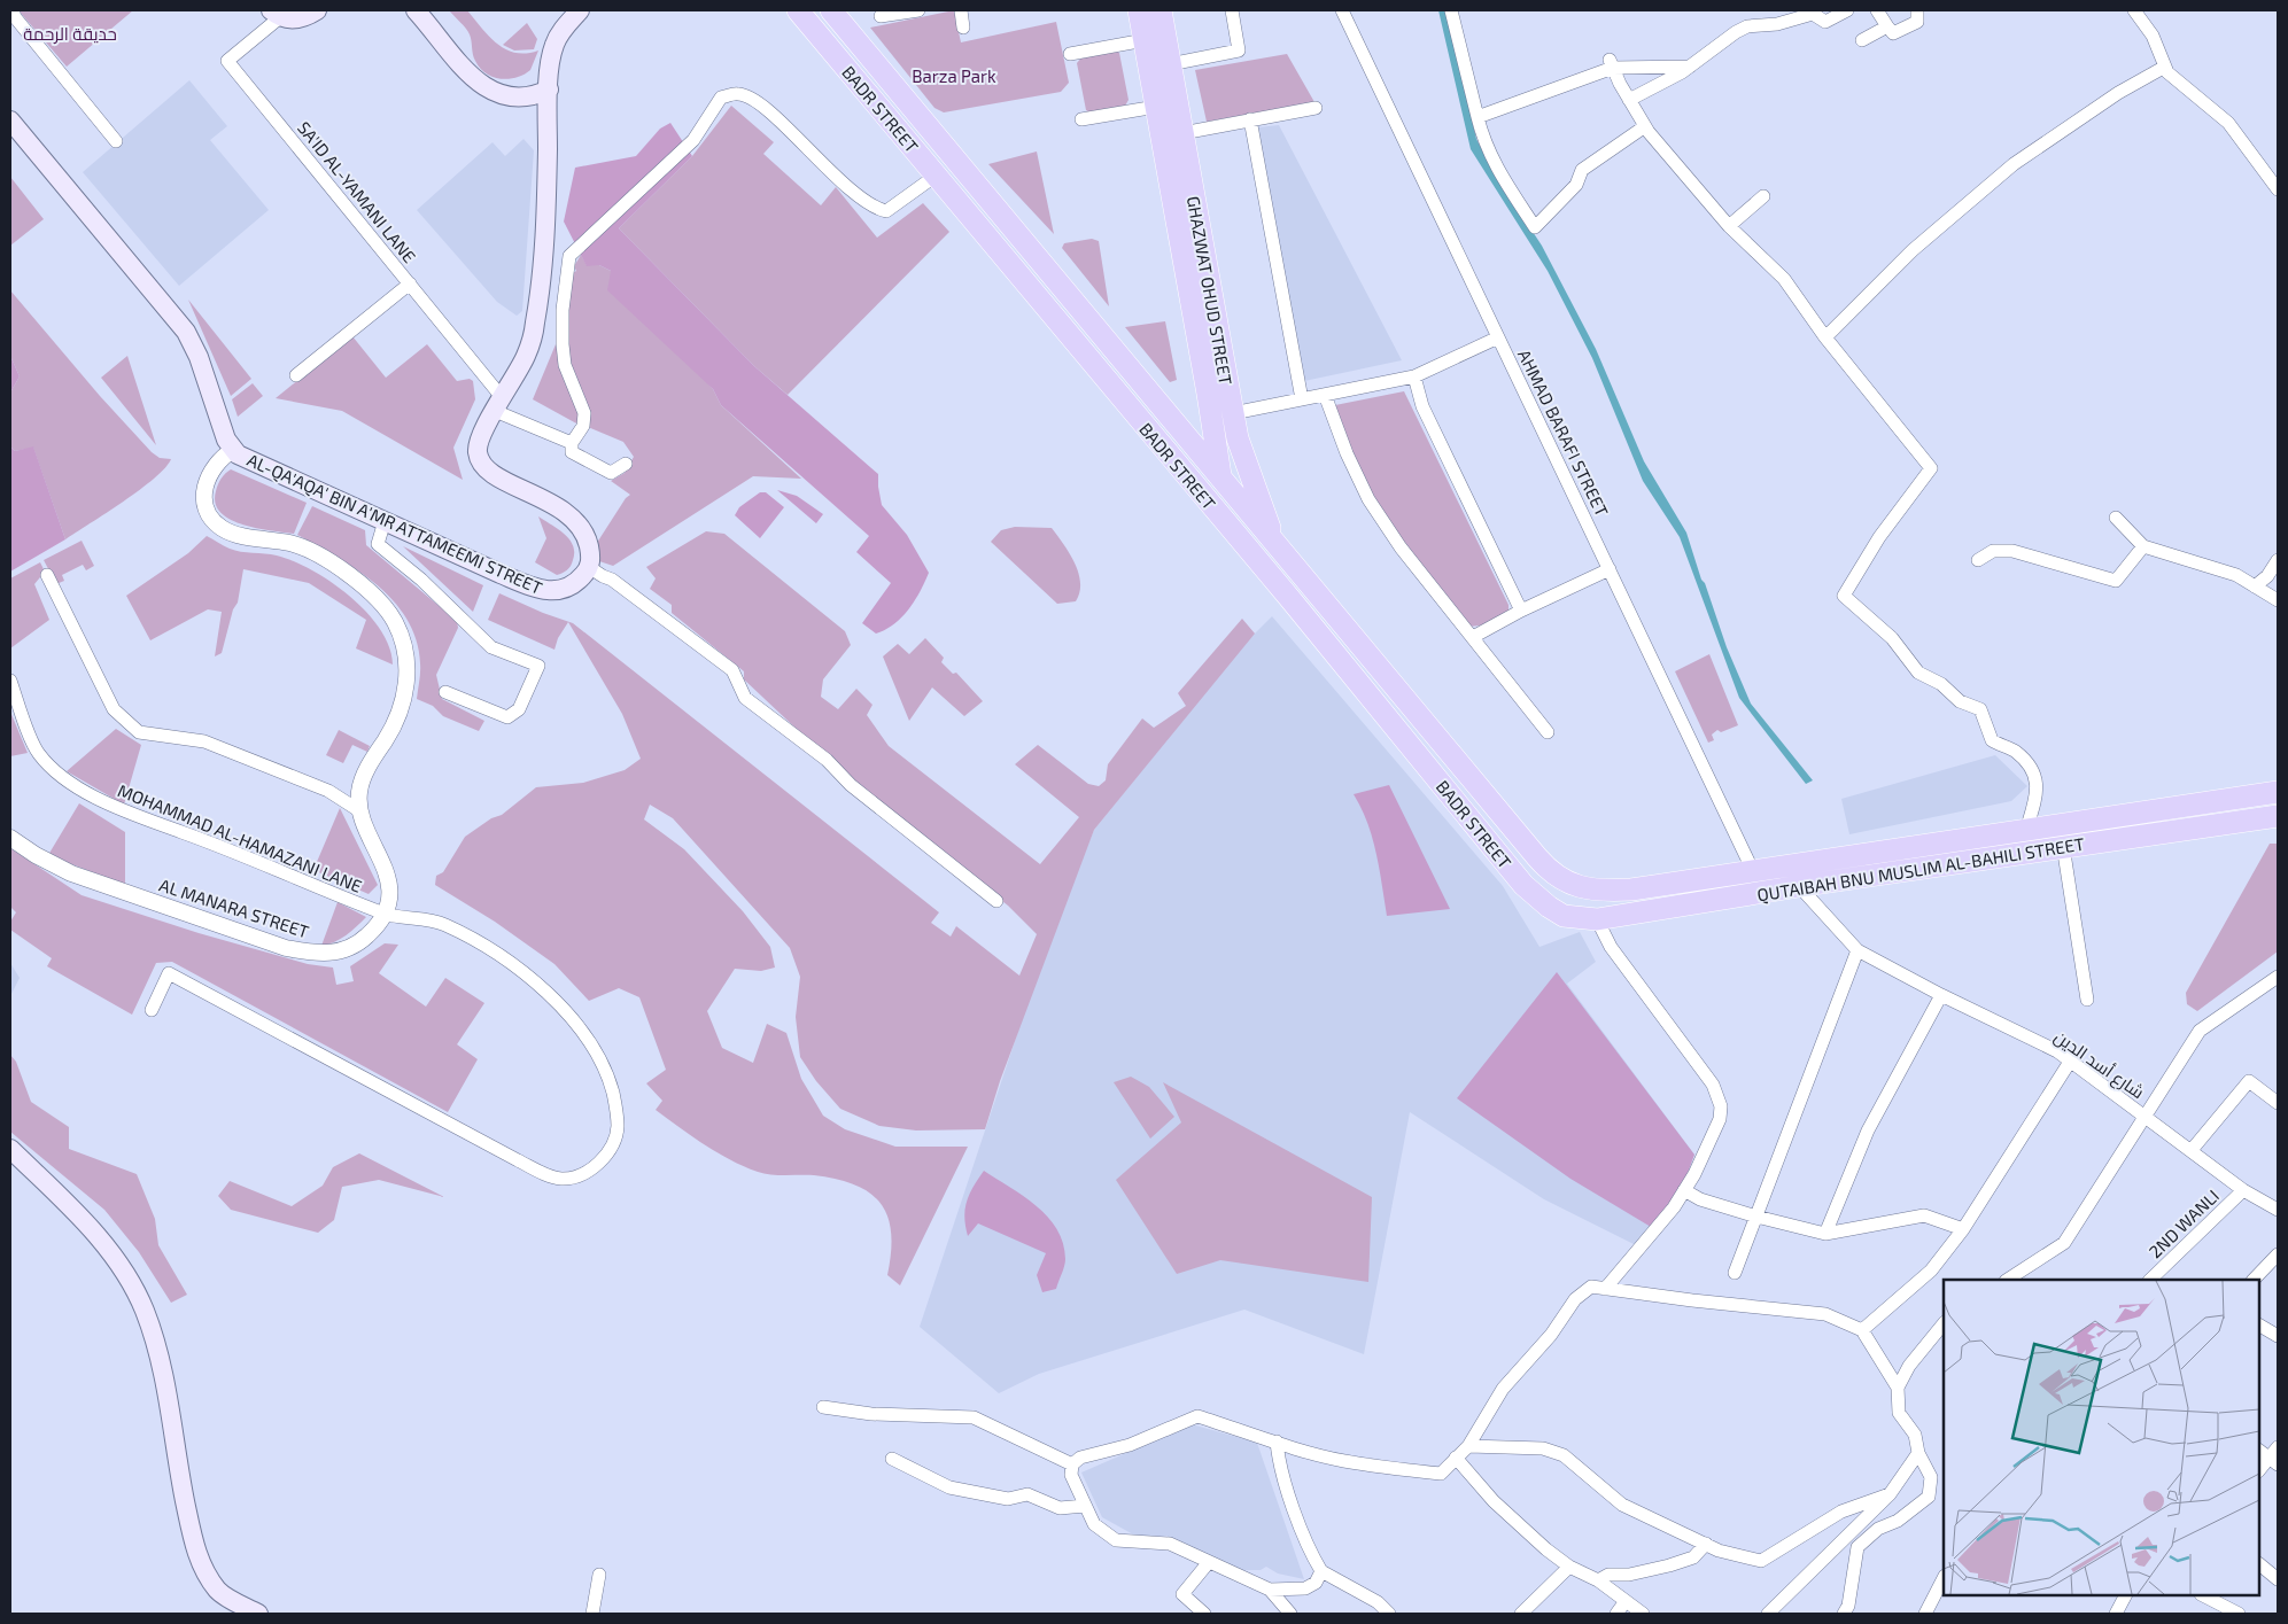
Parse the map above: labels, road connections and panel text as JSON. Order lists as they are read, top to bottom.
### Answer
{
  "streets": {
    "main road": [
      "BADR STREET",
      "GHAZWAT OHUD STREET",
      "AL-QA'AQA' BIN A'MR ATTAMEEMI STREET",
      "QUTAIBAH BNU MUSLIM AL-BAHILI STREET"
    ],
    "street": [
      "SA'ID AL-YAMANI LANE",
      "AHMAD BARAFI STREET",
      "MOHAMMAD AL-HAMAZANI LANE",
      "AL MANARA STREET",
      "شارع أسد الدين",
      "2ND WANLI"
    ]
  },
  "crossings": [
    ["BADR STREET", "GHAZWAT OHUD STREET"],
    ["BADR STREET", "QUTAIBAH BNU MUSLIM AL-BAHILI STREET"],
    ["AHMAD BARAFI STREET", "QUTAIBAH BNU MUSLIM AL-BAHILI STREET"],
    ["AL-QA'AQA' BIN A'MR ATTAMEEMI STREET", "AL MANARA STREET"],
    ["MOHAMMAD AL-HAMAZANI LANE", "AL MANARA STREET"],
    ["QUTAIBAH BNU MUSLIM AL-BAHILI STREET", "شارع أسد الدين"],
    ["شارع أسد الدين", "2ND WANLI"]
  ],
  "parks": ["حديقة الرحمة", "Barza Park"]
}
